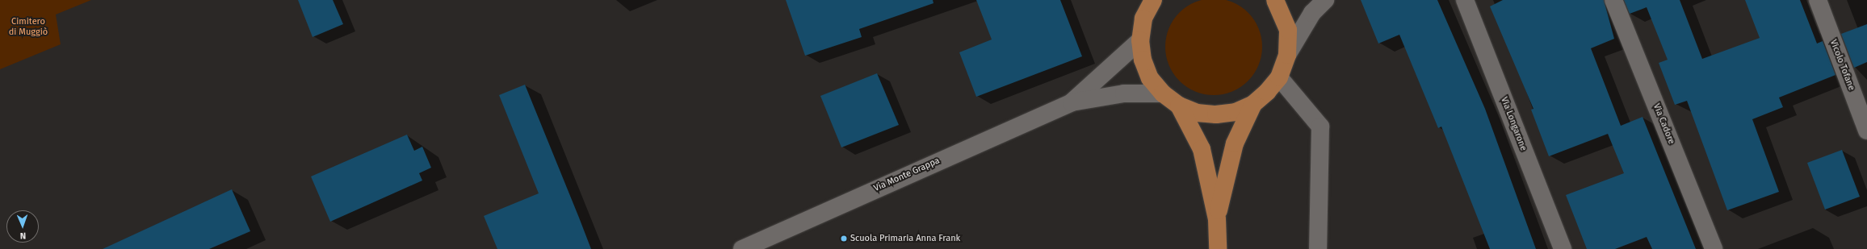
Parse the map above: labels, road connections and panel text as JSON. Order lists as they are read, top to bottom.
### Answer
{
  "streets": {
    "street": [
      "Vicolo Tofane",
      "Via Longarone",
      "Via Cadore",
      "Via Monte Grappa"
    ]
  },
  "parks": ["Cimitero di Muggiò"],
  "places": ["Scuola Primaria Anna Frank"],
  "north": "bottom"
}
